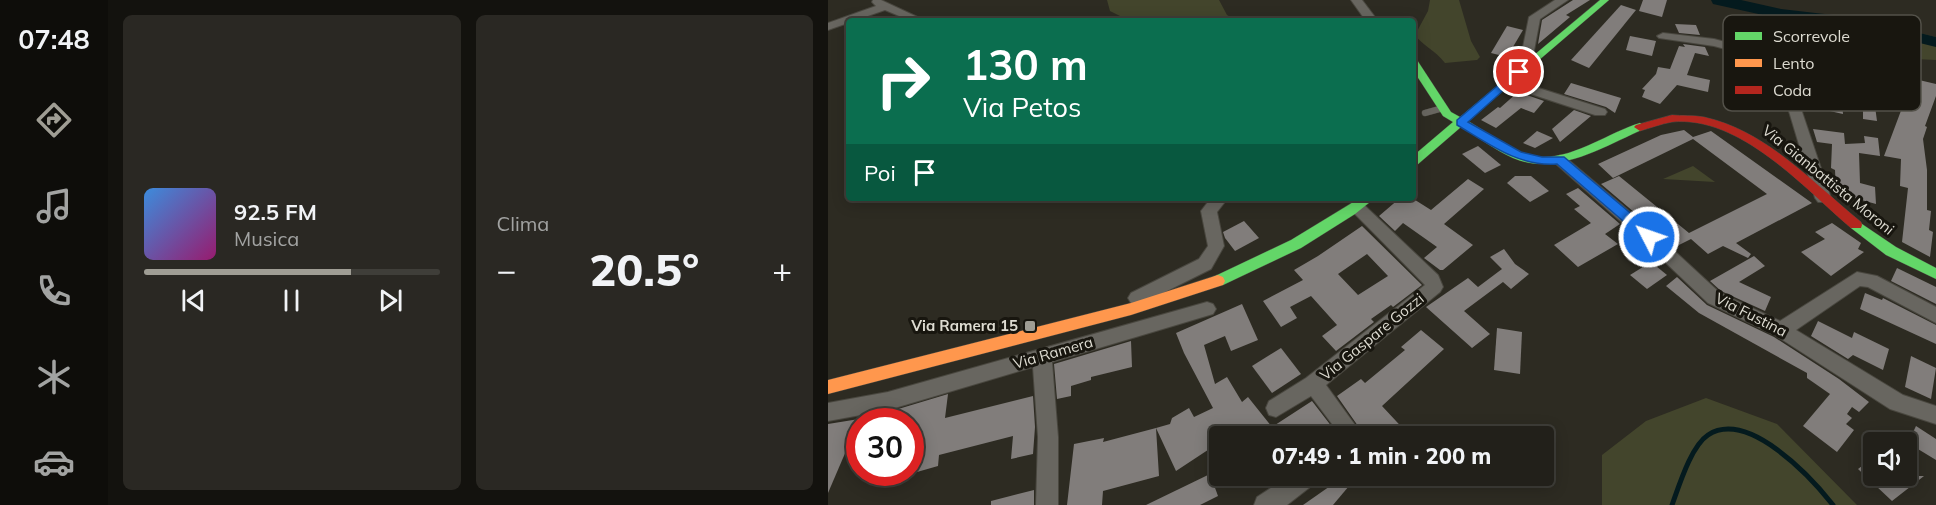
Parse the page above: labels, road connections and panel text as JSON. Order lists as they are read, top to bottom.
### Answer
{
  "streets": {
    "main road": ["Via Gianbattista Moroni", "Via Ramera"],
    "street": ["Via Fustina", "Via Gaspare Gozzi"]
  },
  "crossings": [
    ["Via Gianbattista Moroni", "Via Fustina"],
    ["Via Gaspare Gozzi", "Via Ramera"]
  ],
  "places": {
    "transit": ["Via Ramera 15"]
  },
  "legend": ["Scorrevole", "Lento", "Coda"],
  "page": {
    "tabs": "07:48",
    "tile": "Clima",
    "turn": ["130 m", "Via Petos"],
    "then": "Poi",
    "song": ["92.5 FM", "Musica"],
    "heat": ["−", "20.5°", "+"],
    "limit": "30",
    "trip": "07:49 · 1 min · 200 m"
  }
}
